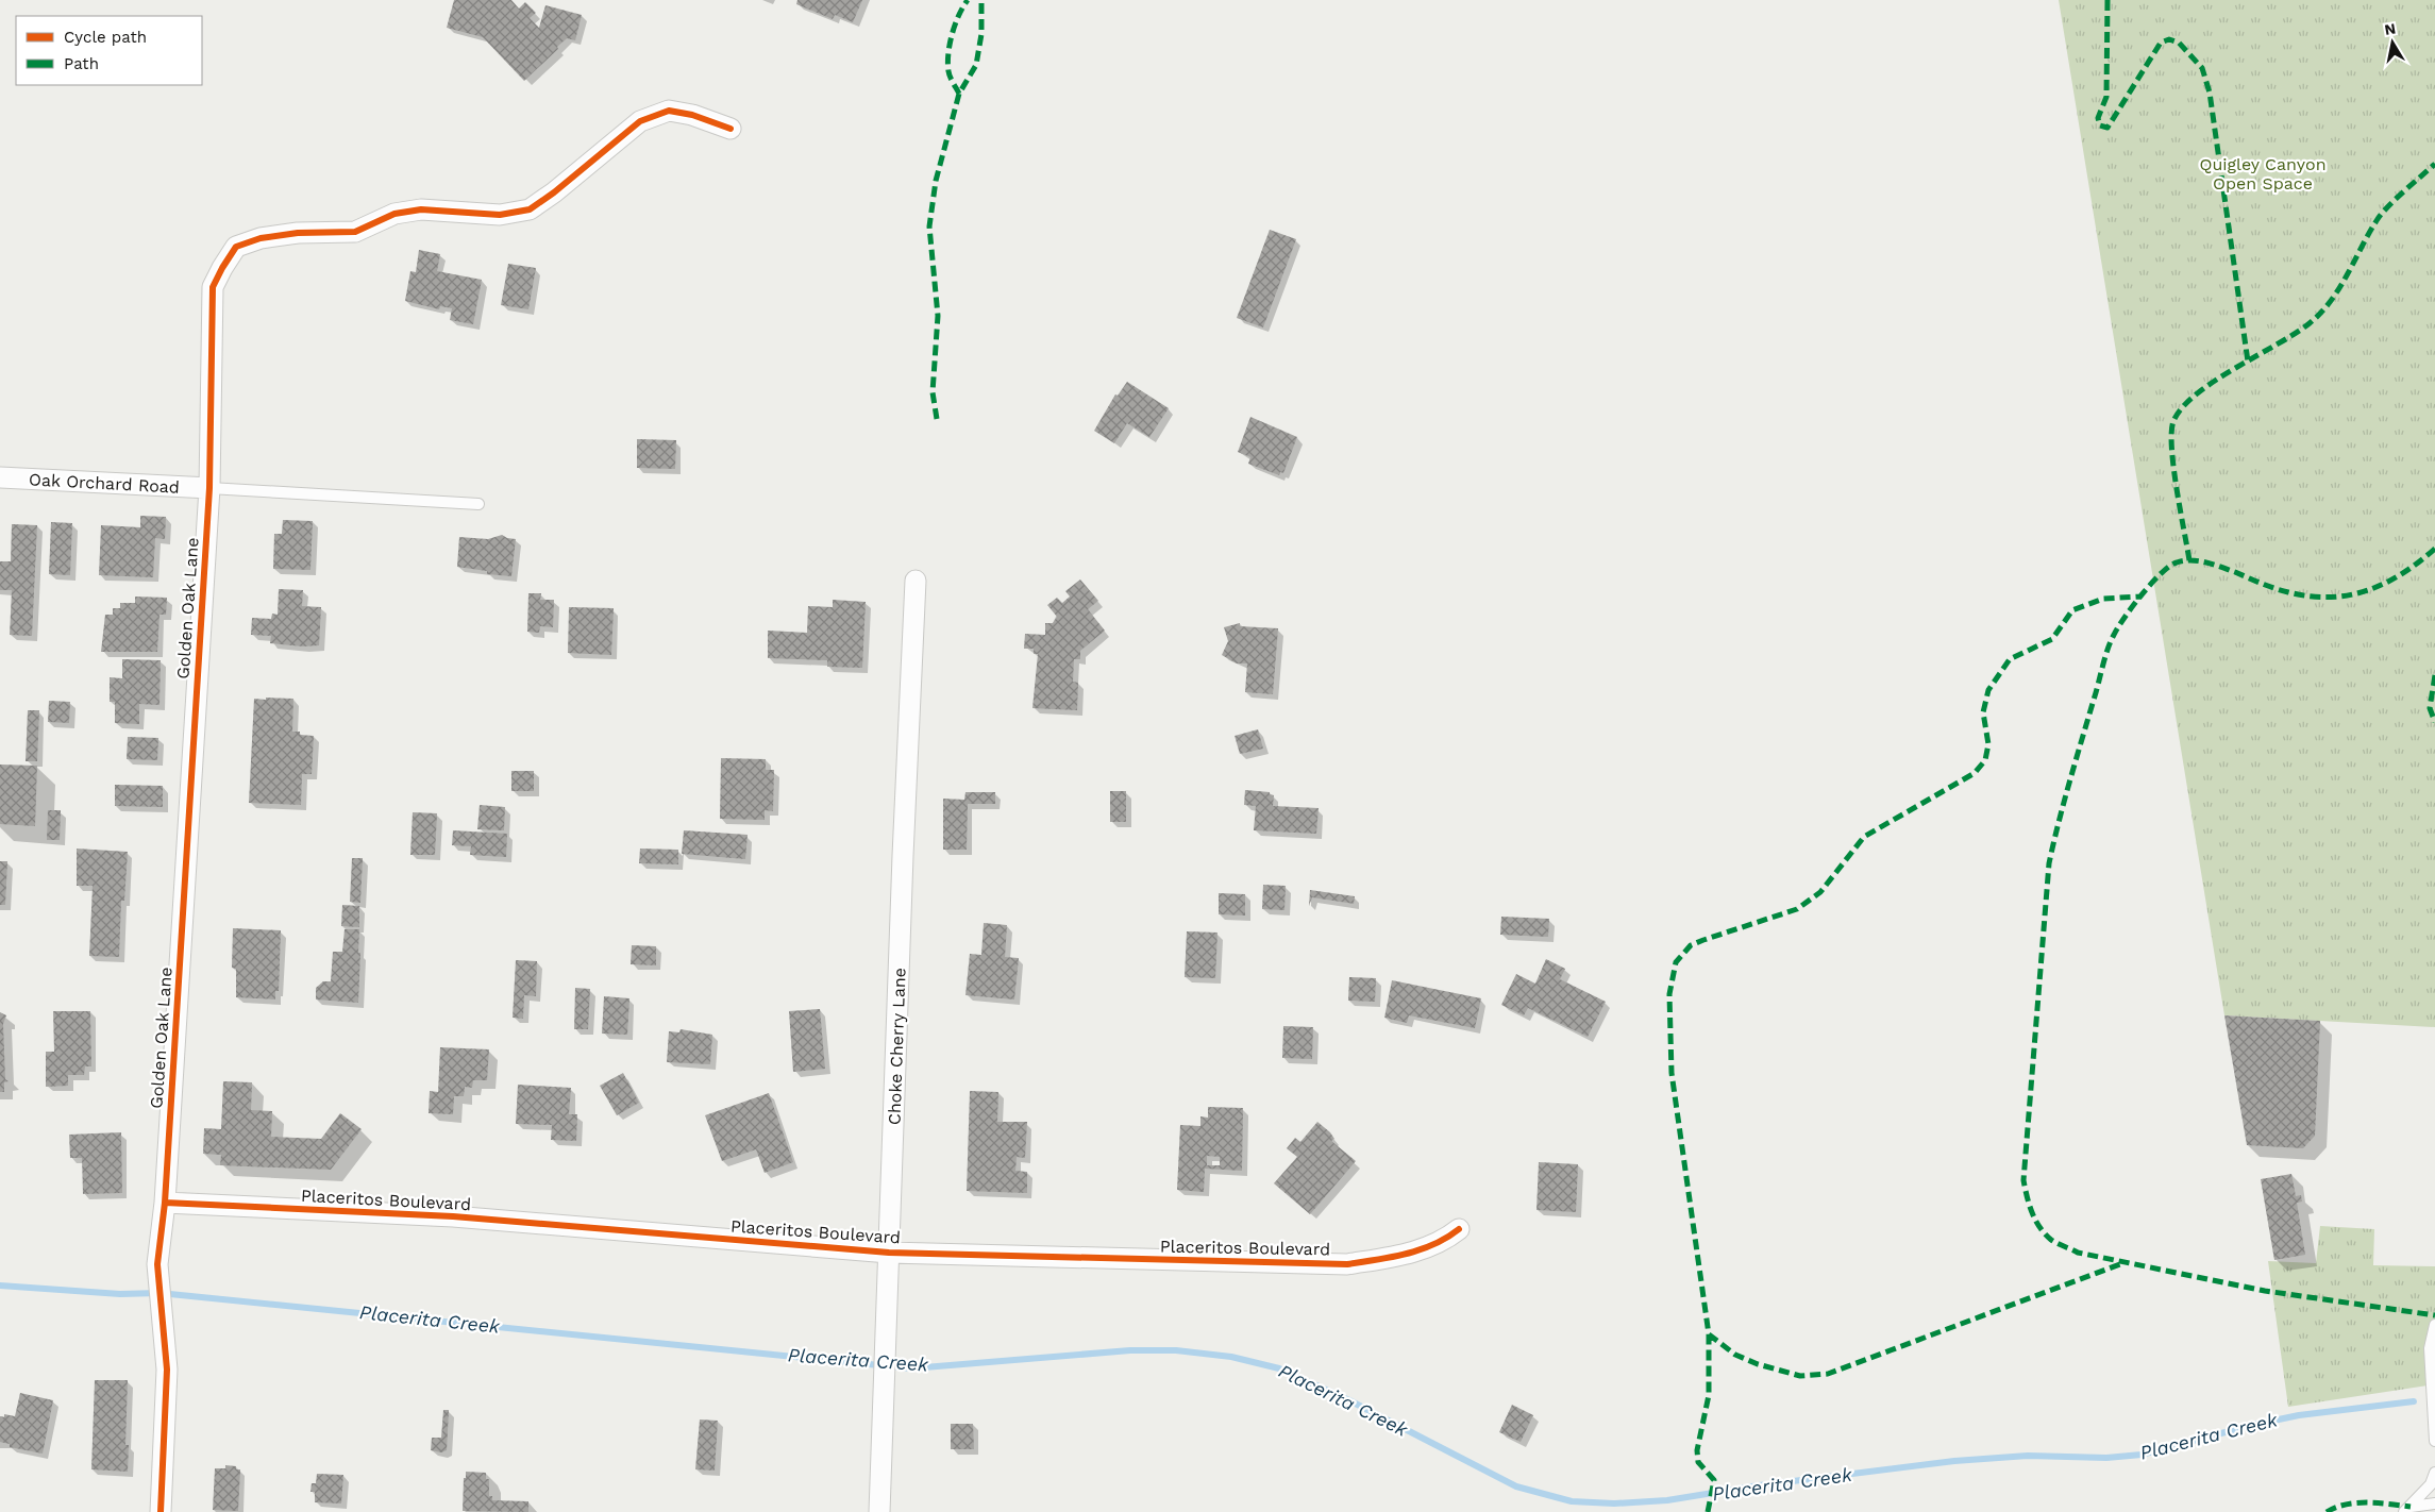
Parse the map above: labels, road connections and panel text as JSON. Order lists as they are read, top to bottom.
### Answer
{
  "streets": {
    "street": [
      "Oak Orchard Road",
      "Golden Oak Lane",
      "Choke Cherry Lane",
      "Placeritos Boulevard"
    ]
  },
  "crossings": [
    ["Oak Orchard Road", "Golden Oak Lane"],
    ["Golden Oak Lane", "Placeritos Boulevard"],
    ["Choke Cherry Lane", "Placeritos Boulevard"]
  ],
  "water": ["Placerita Creek"],
  "parks": ["Quigley Canyon Open Space"],
  "legend": ["Cycle path", "Path"],
  "north": "top"
}
